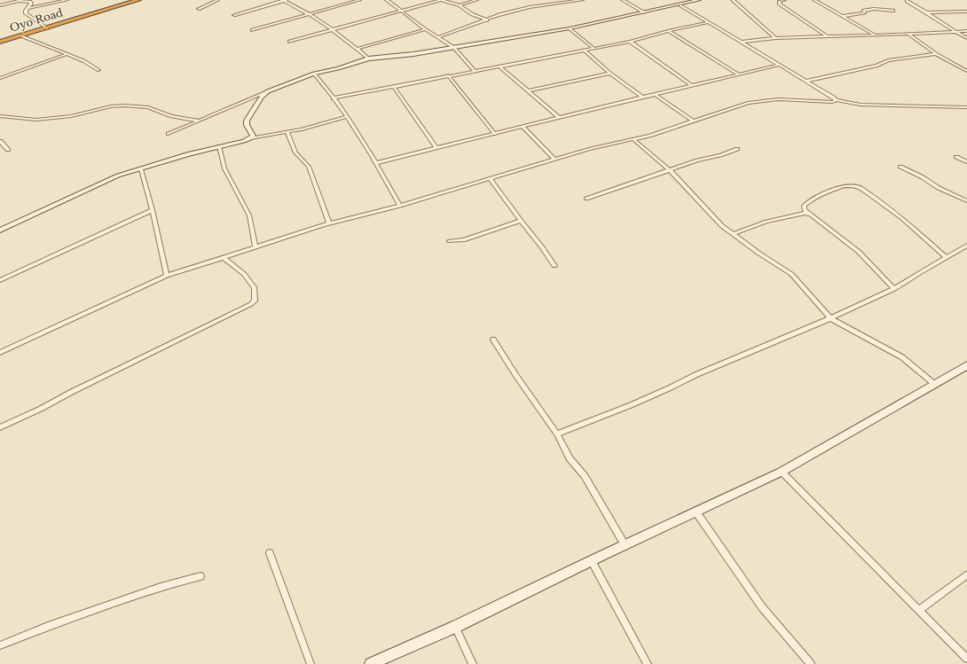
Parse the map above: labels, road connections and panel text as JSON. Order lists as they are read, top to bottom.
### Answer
{
  "streets": {
    "highway": ["Oyo Road"]
  }
}
